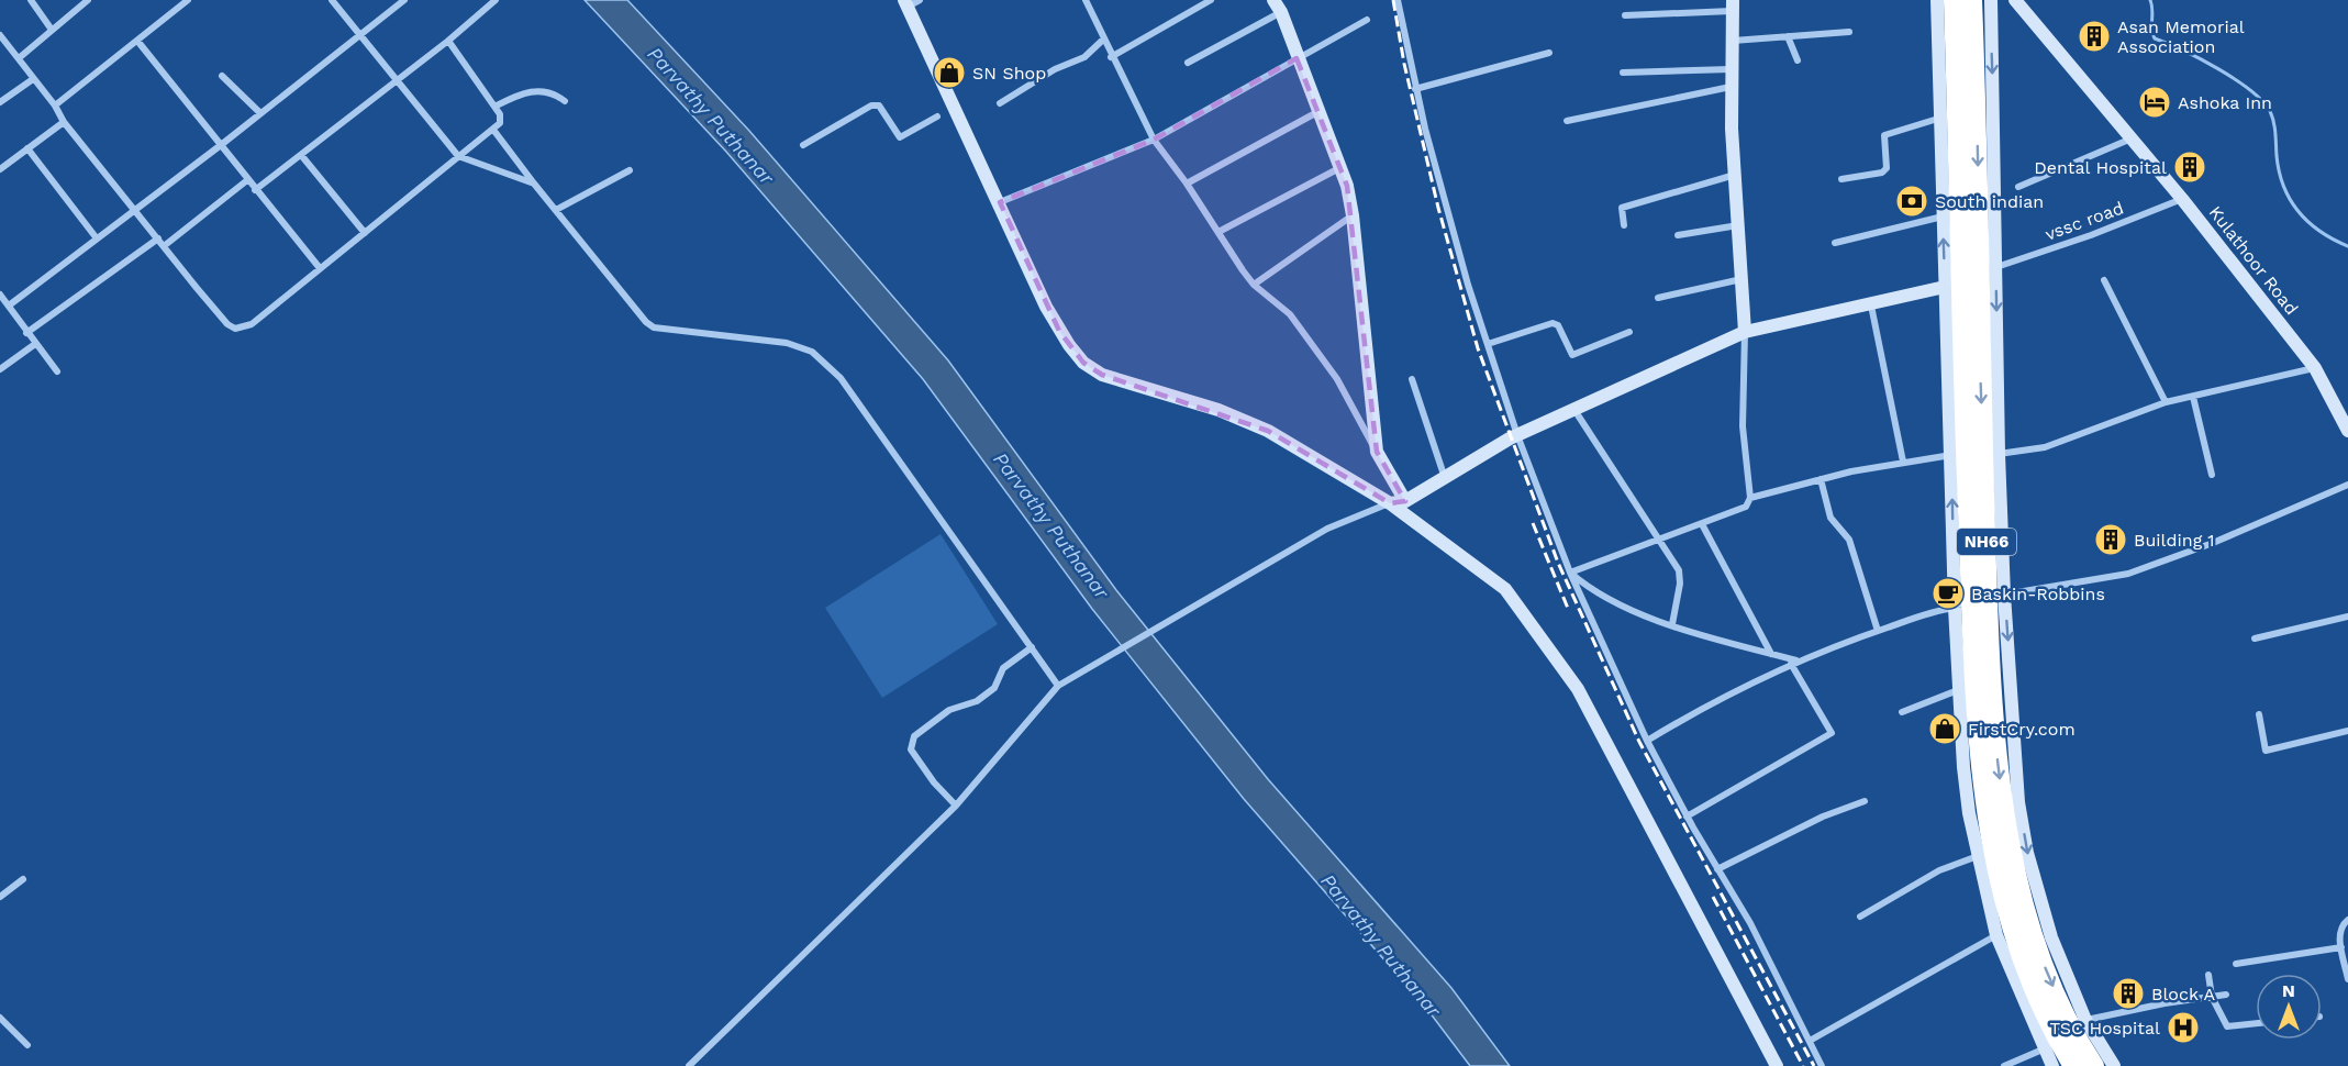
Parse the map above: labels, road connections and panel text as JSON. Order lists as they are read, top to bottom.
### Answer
{
  "streets": {
    "highway": ["NH66"],
    "street": ["vssc road", "Kulathoor Road"]
  },
  "crossings": [
    ["vssc road", "Kulathoor Road"]
  ],
  "water": ["Parvathy Puthanar"],
  "places": {
    "building": [
      "Asan Memorial Association",
      "Dental Hospital",
      "Building 1",
      "Block A"
    ],
    "shop": ["SN Shop", "FirstCry.com"],
    "hotel": ["Ashoka Inn"],
    "bank": ["South indian"],
    "cafe": ["Baskin-Robbins"],
    "hospital": ["TSC Hospital"]
  },
  "north": "top"
}
